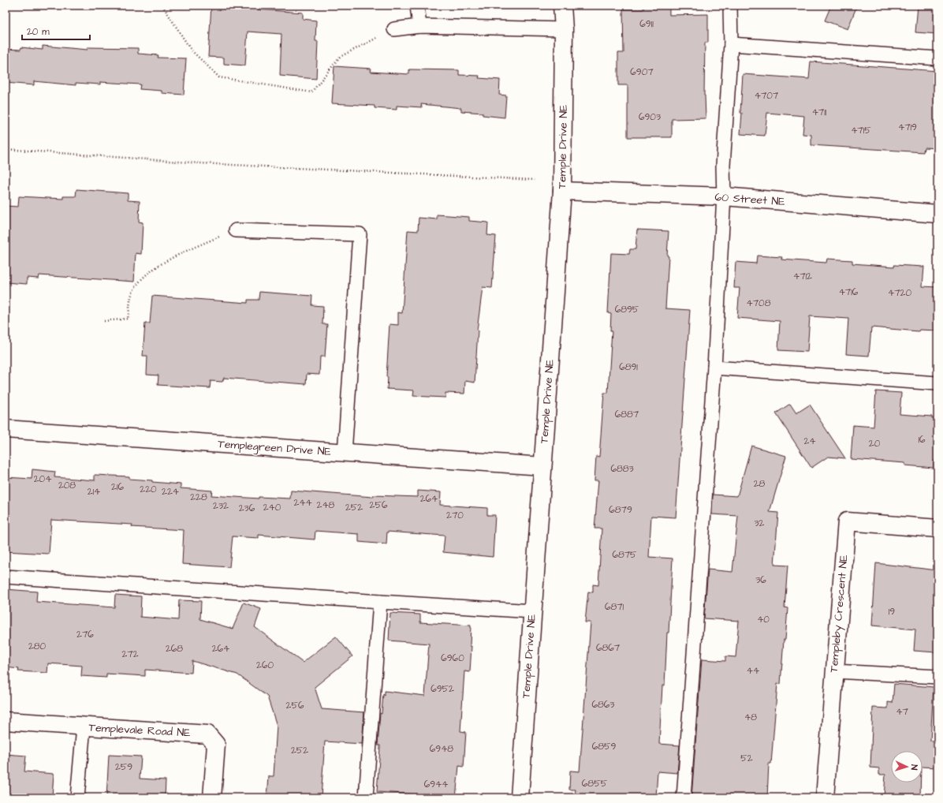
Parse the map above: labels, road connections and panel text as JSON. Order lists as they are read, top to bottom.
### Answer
{
  "streets": {
    "street": [
      "Temple Drive NE",
      "60 Street NE",
      "Templegreen Drive NE",
      "Templeby Crescent NE",
      "Templevale Road NE"
    ]
  },
  "crossings": [
    ["Temple Drive NE", "60 Street NE"],
    ["Temple Drive NE", "Templegreen Drive NE"]
  ],
  "house_numbers": [
    "6911",
    "6907",
    "4707",
    "4711",
    "6903",
    "4719",
    "4715",
    "4712",
    "4716",
    "4720",
    "4708",
    "6895",
    "6891",
    "6887",
    "16",
    "24",
    "20",
    "6883",
    "204",
    "28",
    "208",
    "216",
    "220",
    "214",
    "224",
    "228",
    "264",
    "244",
    "248",
    "256",
    "232",
    "240",
    "252",
    "236",
    "6879",
    "270",
    "32",
    "6875",
    "36",
    "6871",
    "19",
    "40",
    "276",
    "280",
    "6867",
    "268",
    "264",
    "272",
    "6960",
    "260",
    "44",
    "6952",
    "6863",
    "256",
    "47",
    "48",
    "6859",
    "6948",
    "252",
    "52",
    "259",
    "6855",
    "6944"
  ],
  "scale_bar": "20 m",
  "north": "right"
}
